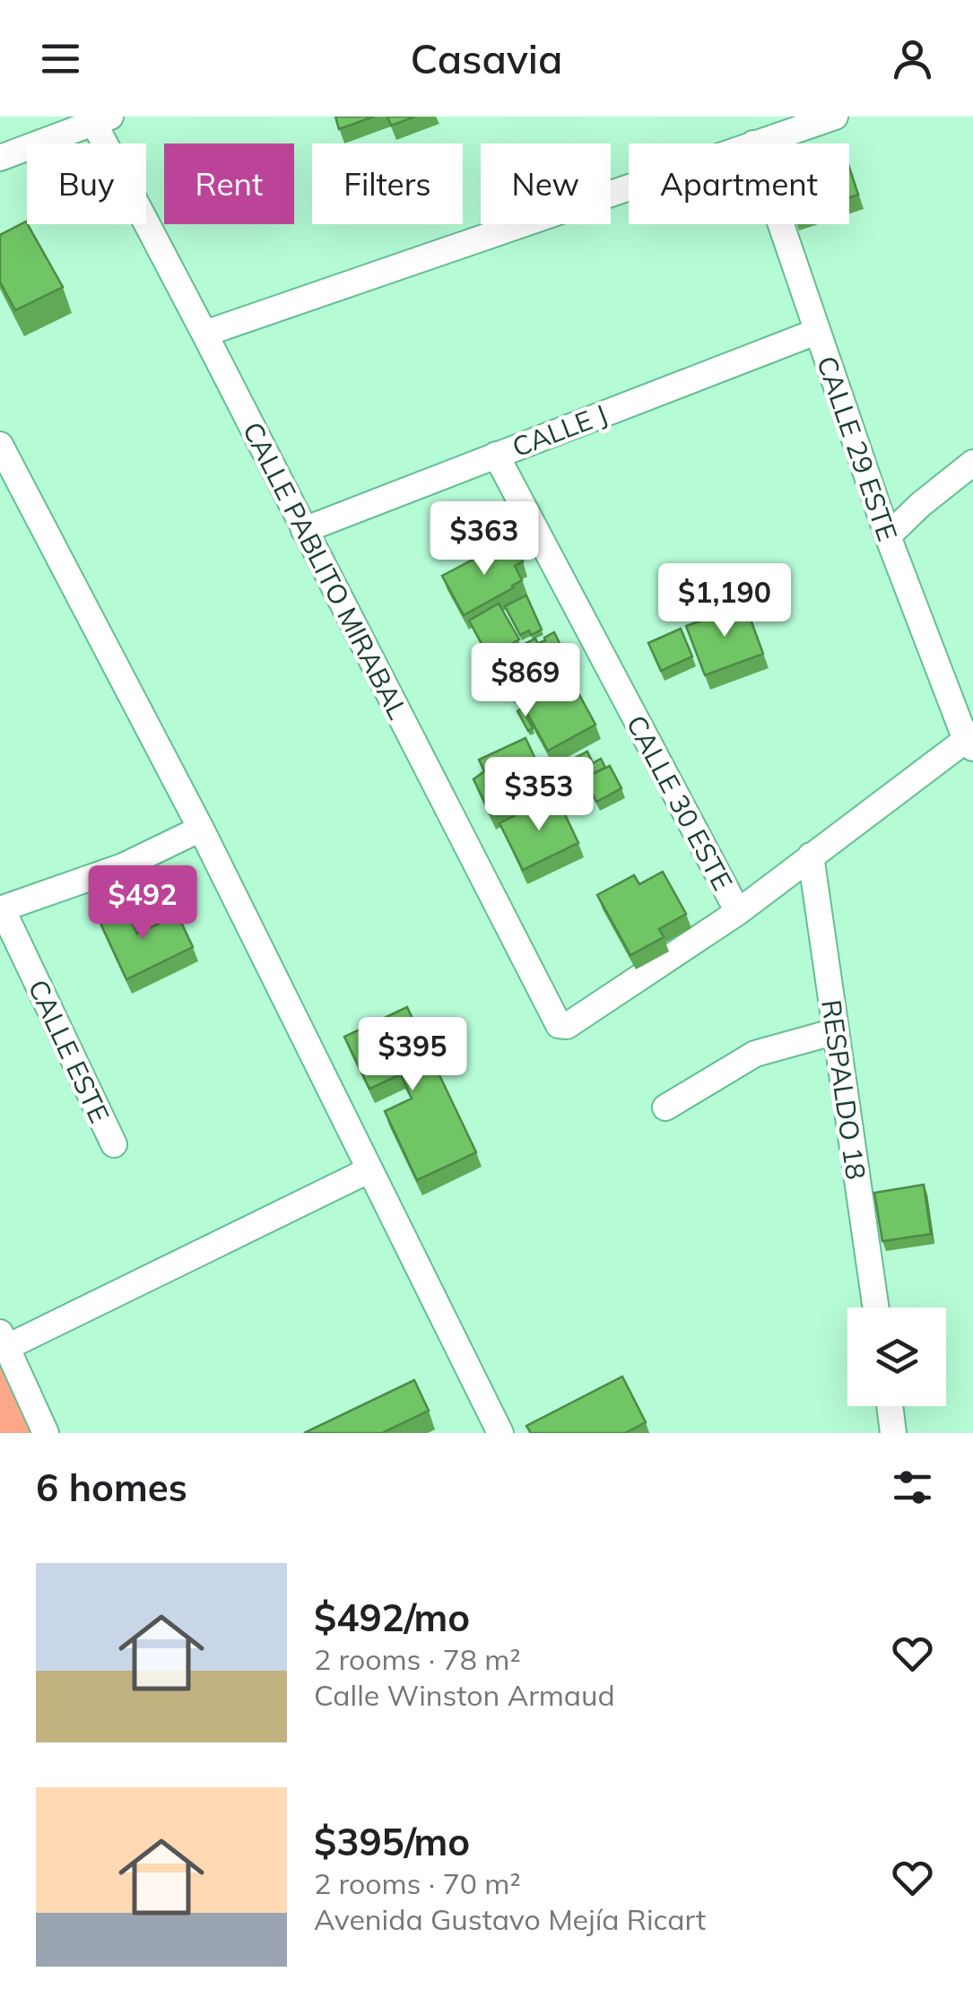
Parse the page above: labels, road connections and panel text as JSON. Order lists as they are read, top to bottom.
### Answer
{
  "streets": {
    "street": [
      "CALLE J",
      "CALLE 29 ESTE",
      "CALLE PABLITO MIRABAL",
      "CALLE 30 ESTE",
      "CALLE ESTE",
      "RESPALDO 18"
    ]
  },
  "crossings": [
    ["CALLE J", "CALLE 29 ESTE"],
    ["CALLE J", "CALLE PABLITO MIRABAL"],
    ["CALLE J", "CALLE 30 ESTE"],
    ["CALLE PABLITO MIRABAL", "CALLE 30 ESTE"]
  ],
  "page": {
    "header": "Casavia",
    "chip": [
      "Buy",
      "Rent",
      "Filters",
      "New",
      "Apartment"
    ],
    "price": [
      "$363",
      "$1,190",
      "$869",
      "$353",
      "$492",
      "$395"
    ],
    "heading": "6 homes",
    "list": [
      {
        "name": "$492/mo",
        "note": "2 rooms · 78 m² · Calle Winston Armaud"
      },
      {
        "name": "$395/mo",
        "note": "2 rooms · 70 m² · Avenida Gustavo Mejía Ricart"
      }
    ]
  }
}
